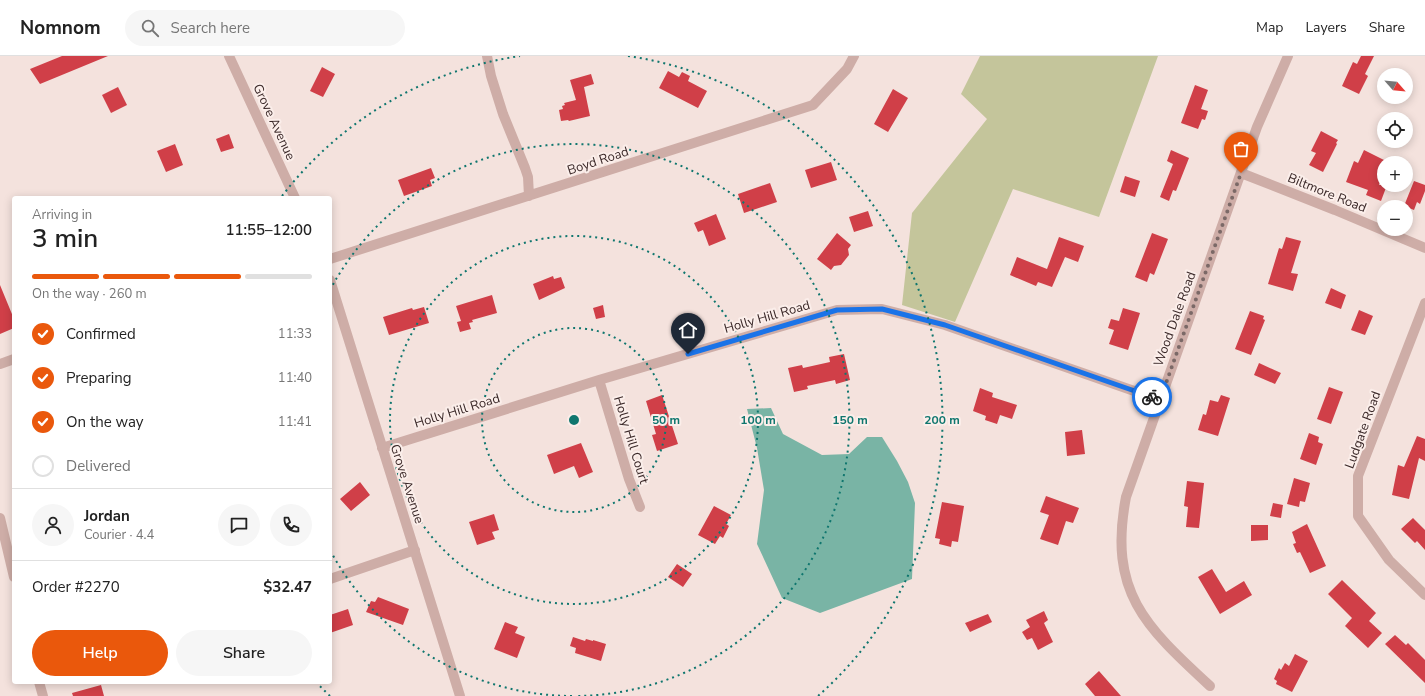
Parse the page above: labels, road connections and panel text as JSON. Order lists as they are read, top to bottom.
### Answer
{
  "streets": {
    "street": [
      "Grove Avenue",
      "Boyd Road",
      "Biltmore Road",
      "Holly Hill Road",
      "Wood Dale Road",
      "Ludgate Road",
      "Holly Hill Court"
    ]
  },
  "crossings": [
    ["Grove Avenue", "Holly Hill Road"],
    ["Biltmore Road", "Wood Dale Road"],
    ["Holly Hill Road", "Wood Dale Road"],
    ["Holly Hill Road", "Holly Hill Court"]
  ],
  "north": "bottom right",
  "page": {
    "header": "Nomnom",
    "search": "Search here",
    "nav": ["Map", "Layers", "Share"],
    "map_buttons": ["+", "−"],
    "heading": ["3 min", "Arriving in", "11:55–12:00"],
    "panel": [
      "Jordan",
      "Courier · 4.4",
      "Order #2270",
      "$32.47"
    ],
    "bar": "On the way · 260 m",
    "list": [
      ["Confirmed", "11:33"],
      ["Preparing", "11:40"],
      ["On the way", "11:41"],
      "Delivered"
    ],
    "buttons": ["Help", "Share"]
  },
  "rings": [
    "50 m",
    "100 m",
    "150 m",
    "200 m"
  ]
}
